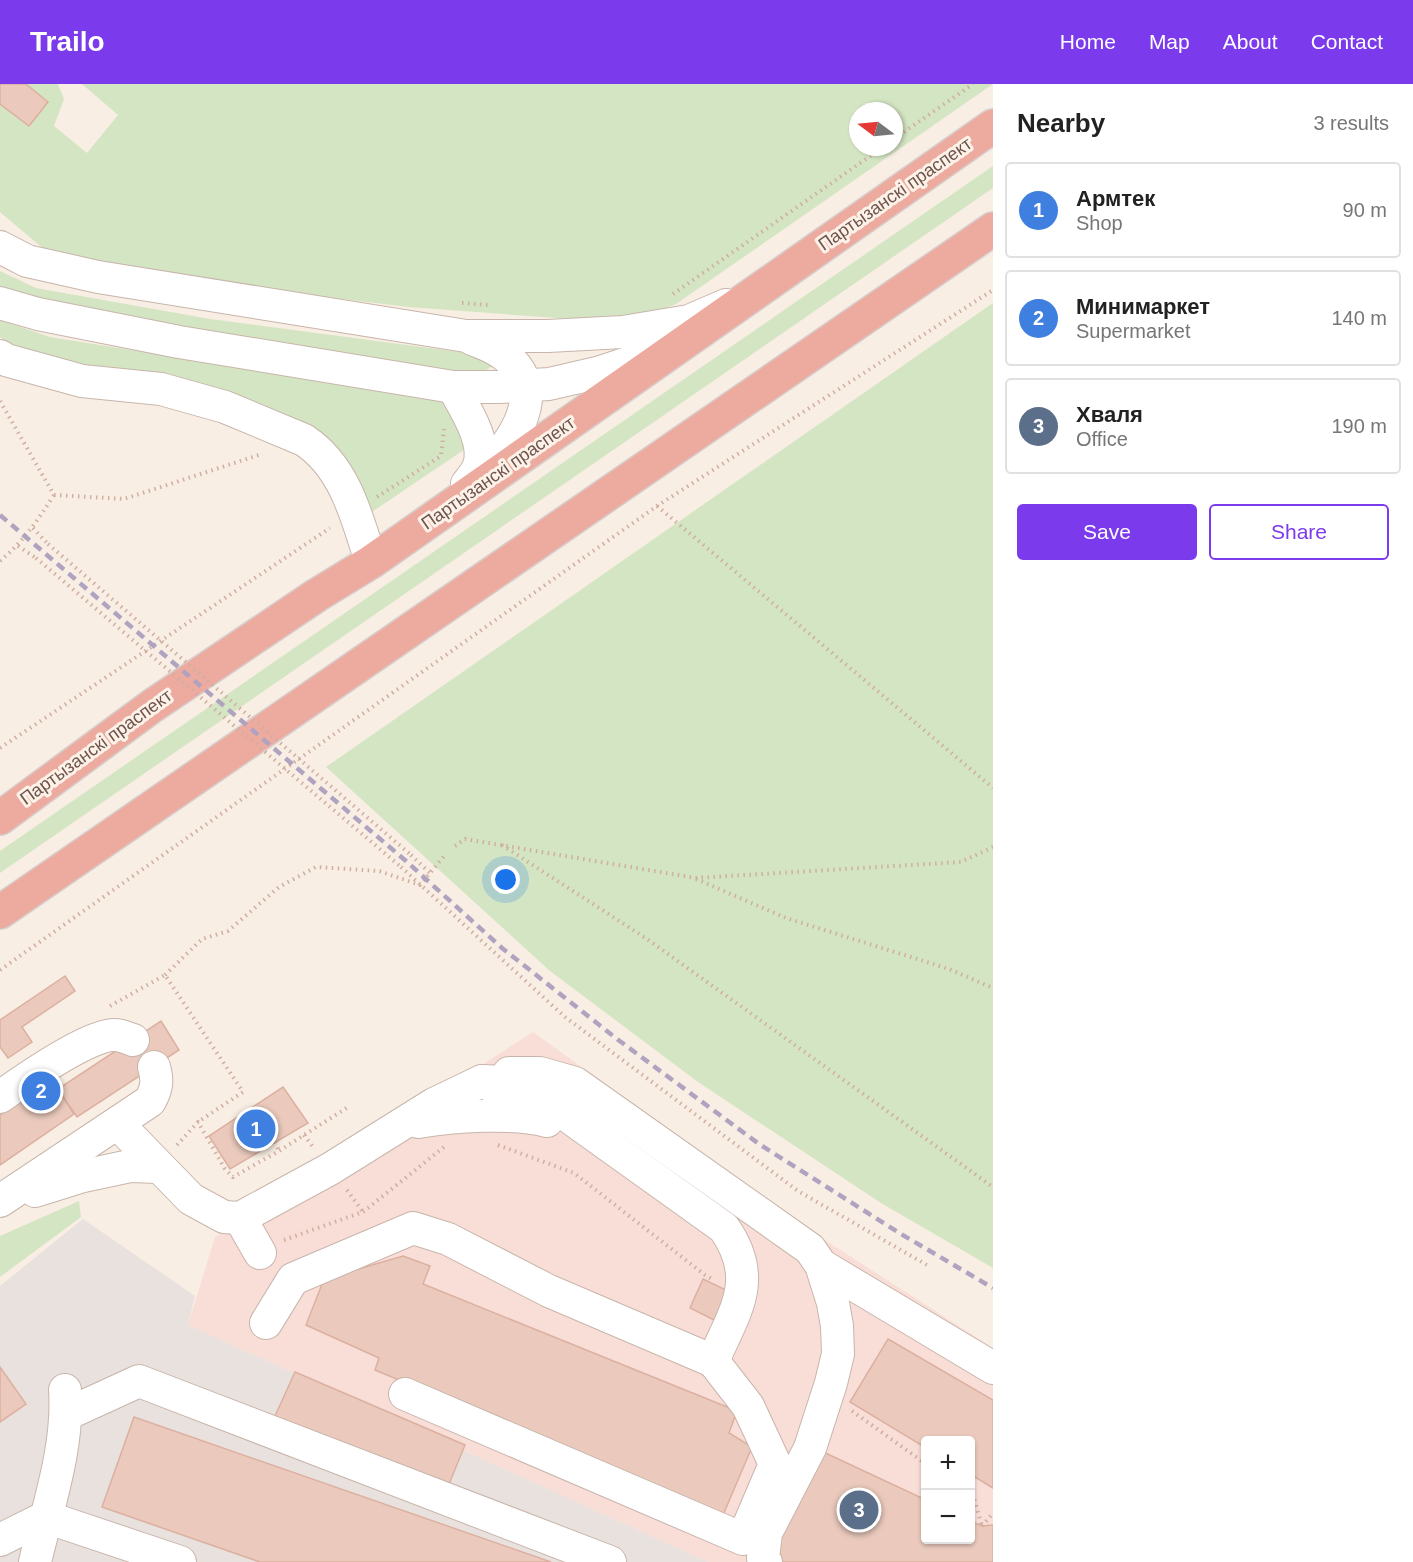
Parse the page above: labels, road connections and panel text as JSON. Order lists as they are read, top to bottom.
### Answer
{
  "streets": {
    "highway": ["Партызанскі праспект"]
  },
  "north": "left",
  "page": {
    "header": "Trailo",
    "nav": [
      "Home",
      "Map",
      "About",
      "Contact"
    ],
    "heading": ["Nearby", "3 results"],
    "list": [
      {
        "mark": "1",
        "name": "Армтек",
        "note": "Shop",
        "value": "90 m"
      },
      {
        "mark": "2",
        "name": "Минимаркет",
        "note": "Supermarket",
        "value": "140 m"
      },
      {
        "mark": "3",
        "name": "Хваля",
        "note": "Office",
        "value": "190 m"
      }
    ],
    "buttons": ["Save", "Share"],
    "pins": ["2", "1", "3"],
    "map_buttons": ["+", "−"]
  }
}
